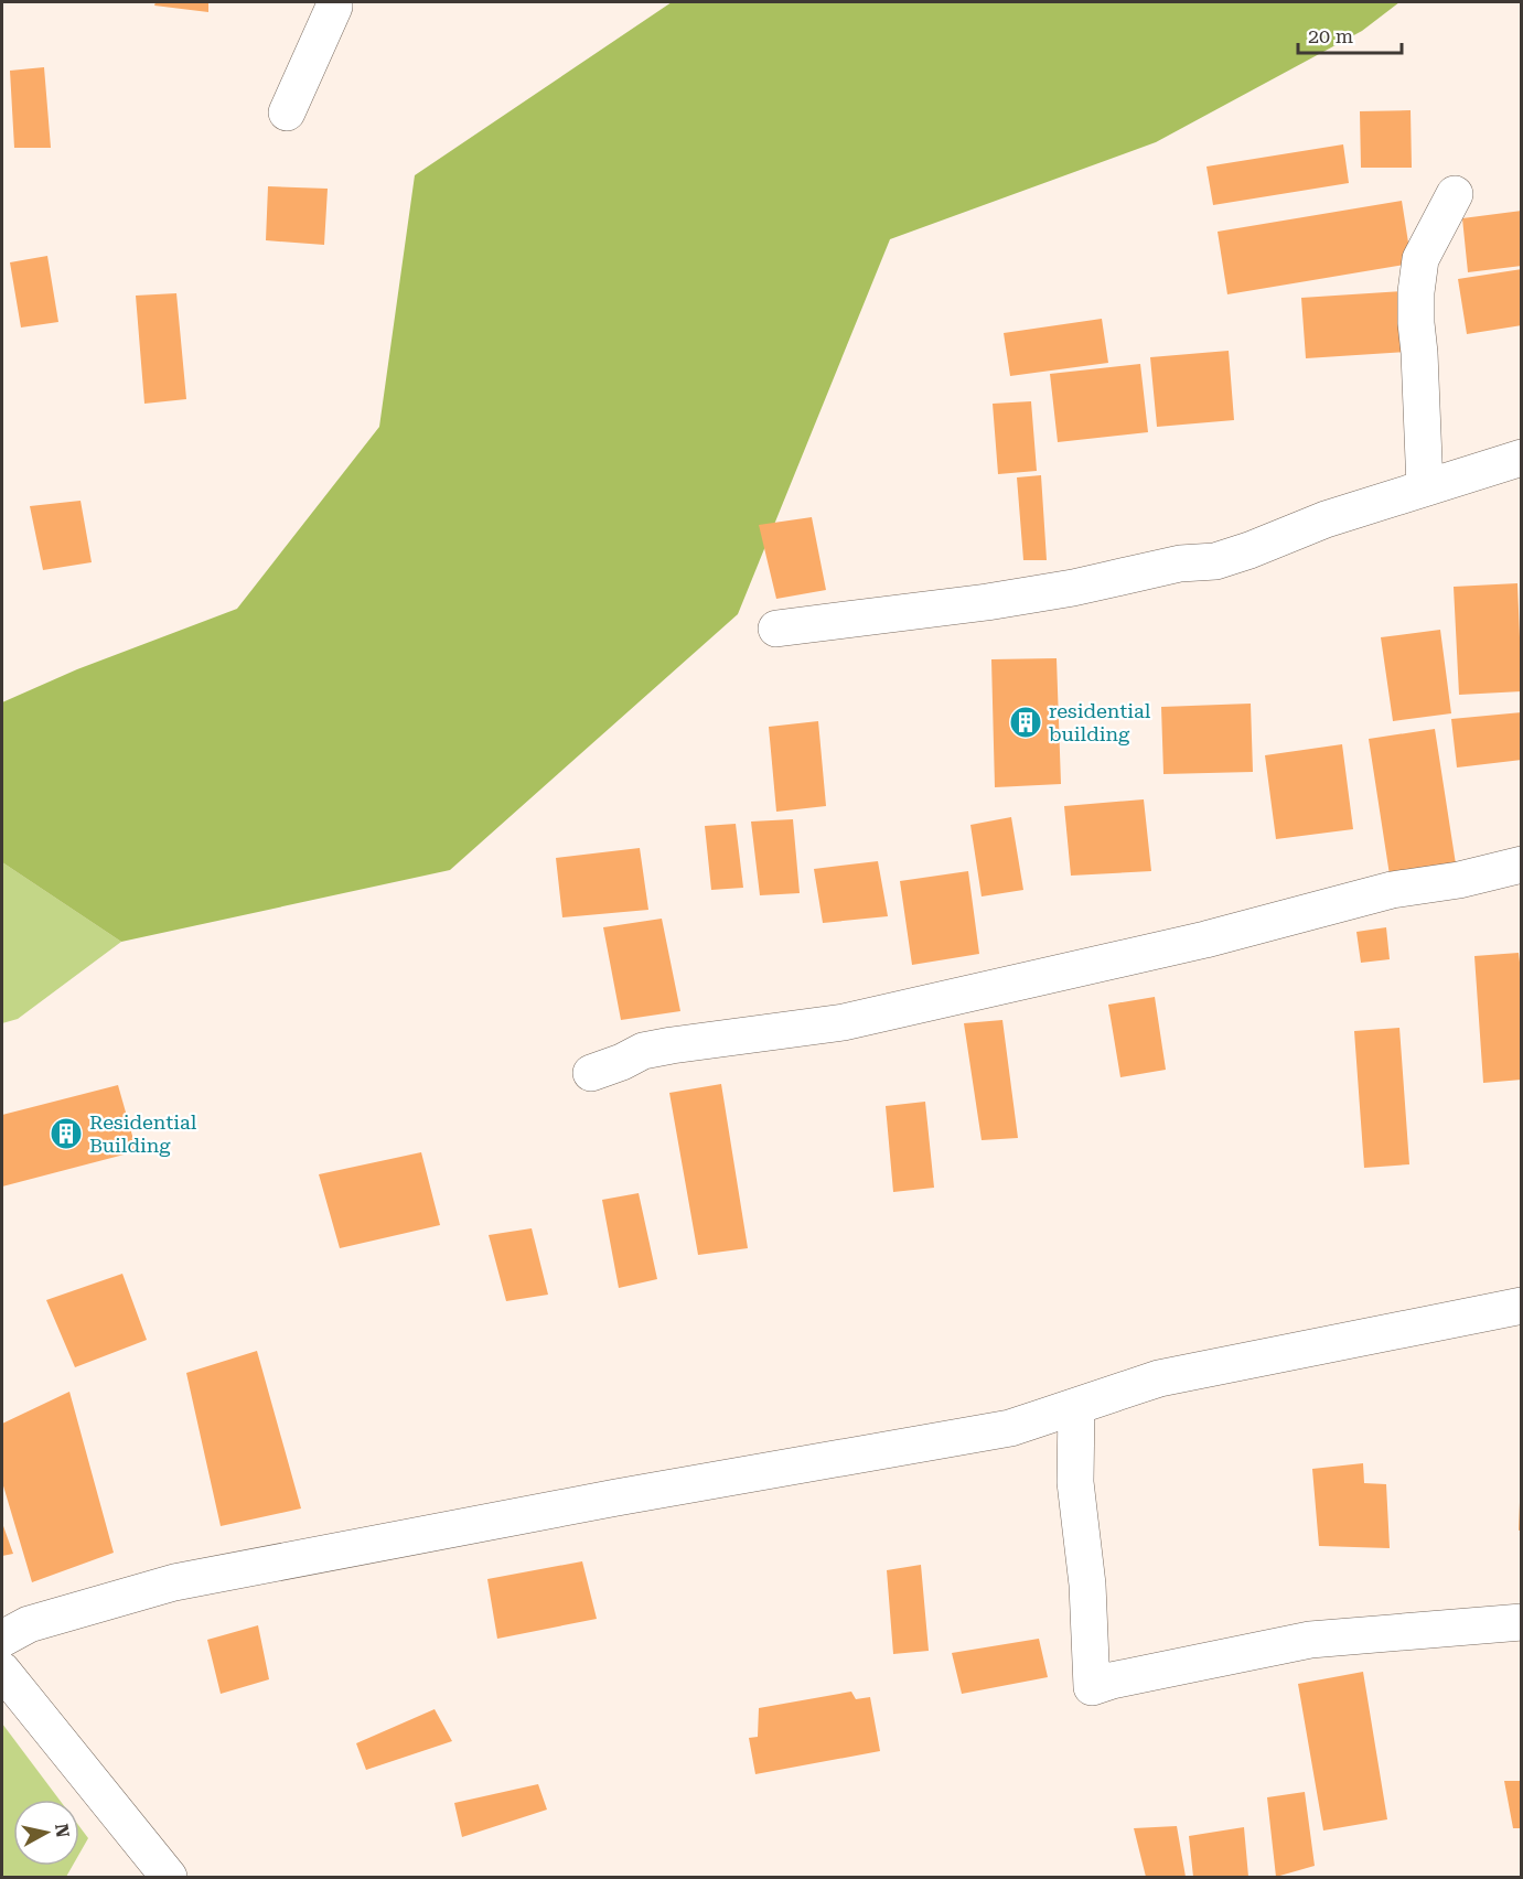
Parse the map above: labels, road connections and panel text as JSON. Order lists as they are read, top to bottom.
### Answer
{
  "places": {
    "building": ["residential building", "Residential Building"]
  },
  "scale_bar": "20 m",
  "north": "right"
}
